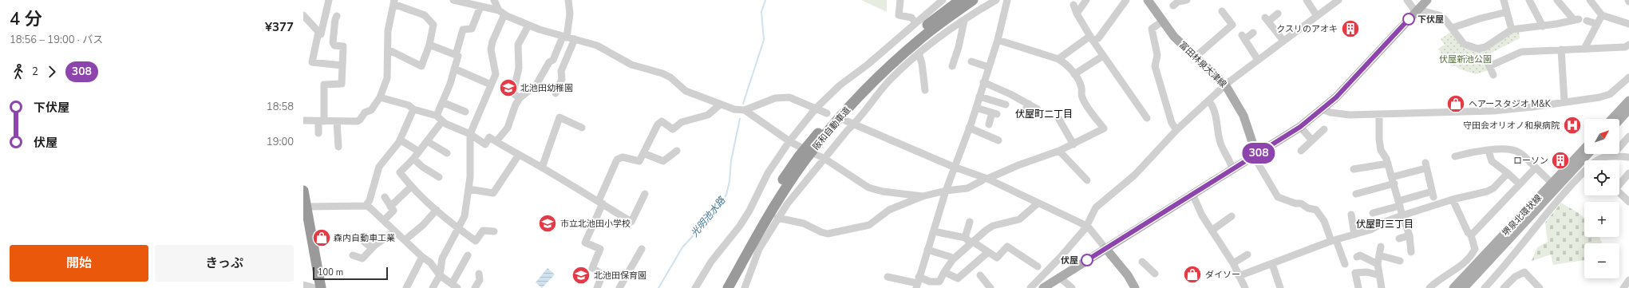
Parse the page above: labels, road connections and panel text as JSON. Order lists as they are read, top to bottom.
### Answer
{
  "streets": {
    "highway": ["阪和自動車道"],
    "main road": ["富田林泉大津線", "堺泉北環状線"]
  },
  "districts": ["伏屋町二丁目", "伏屋町三丁目"],
  "water": ["光明池水路"],
  "parks": ["伏屋新池公園"],
  "places": {
    "other": ["下伏屋", "伏屋"],
    "building": ["クスリのアオキ", "ローソン"],
    "school or university": ["北池田幼稚園", "市立北池田小学校", "北池田保育園"],
    "shop": ["ヘアースタジオ M&K", "森内自動車工業", "ダイソー"],
    "hospital": ["守田会オリオノ和泉病院"]
  },
  "lines": ["bus line 308"],
  "scale_bar": "100 m",
  "north": "top right",
  "page": {
    "heading": ["4 分", "18:56 – 19:00 · バス", "¥377"],
    "on_map": "308",
    "legs": ["2", "308"],
    "list": [
      {
        "name": "下伏屋",
        "value": "18:58"
      },
      {
        "name": "伏屋",
        "value": "19:00"
      }
    ],
    "map_buttons": ["+", "−"],
    "buttons": ["開始", "きっぷ"],
    "scale": "100 m"
  }
}
